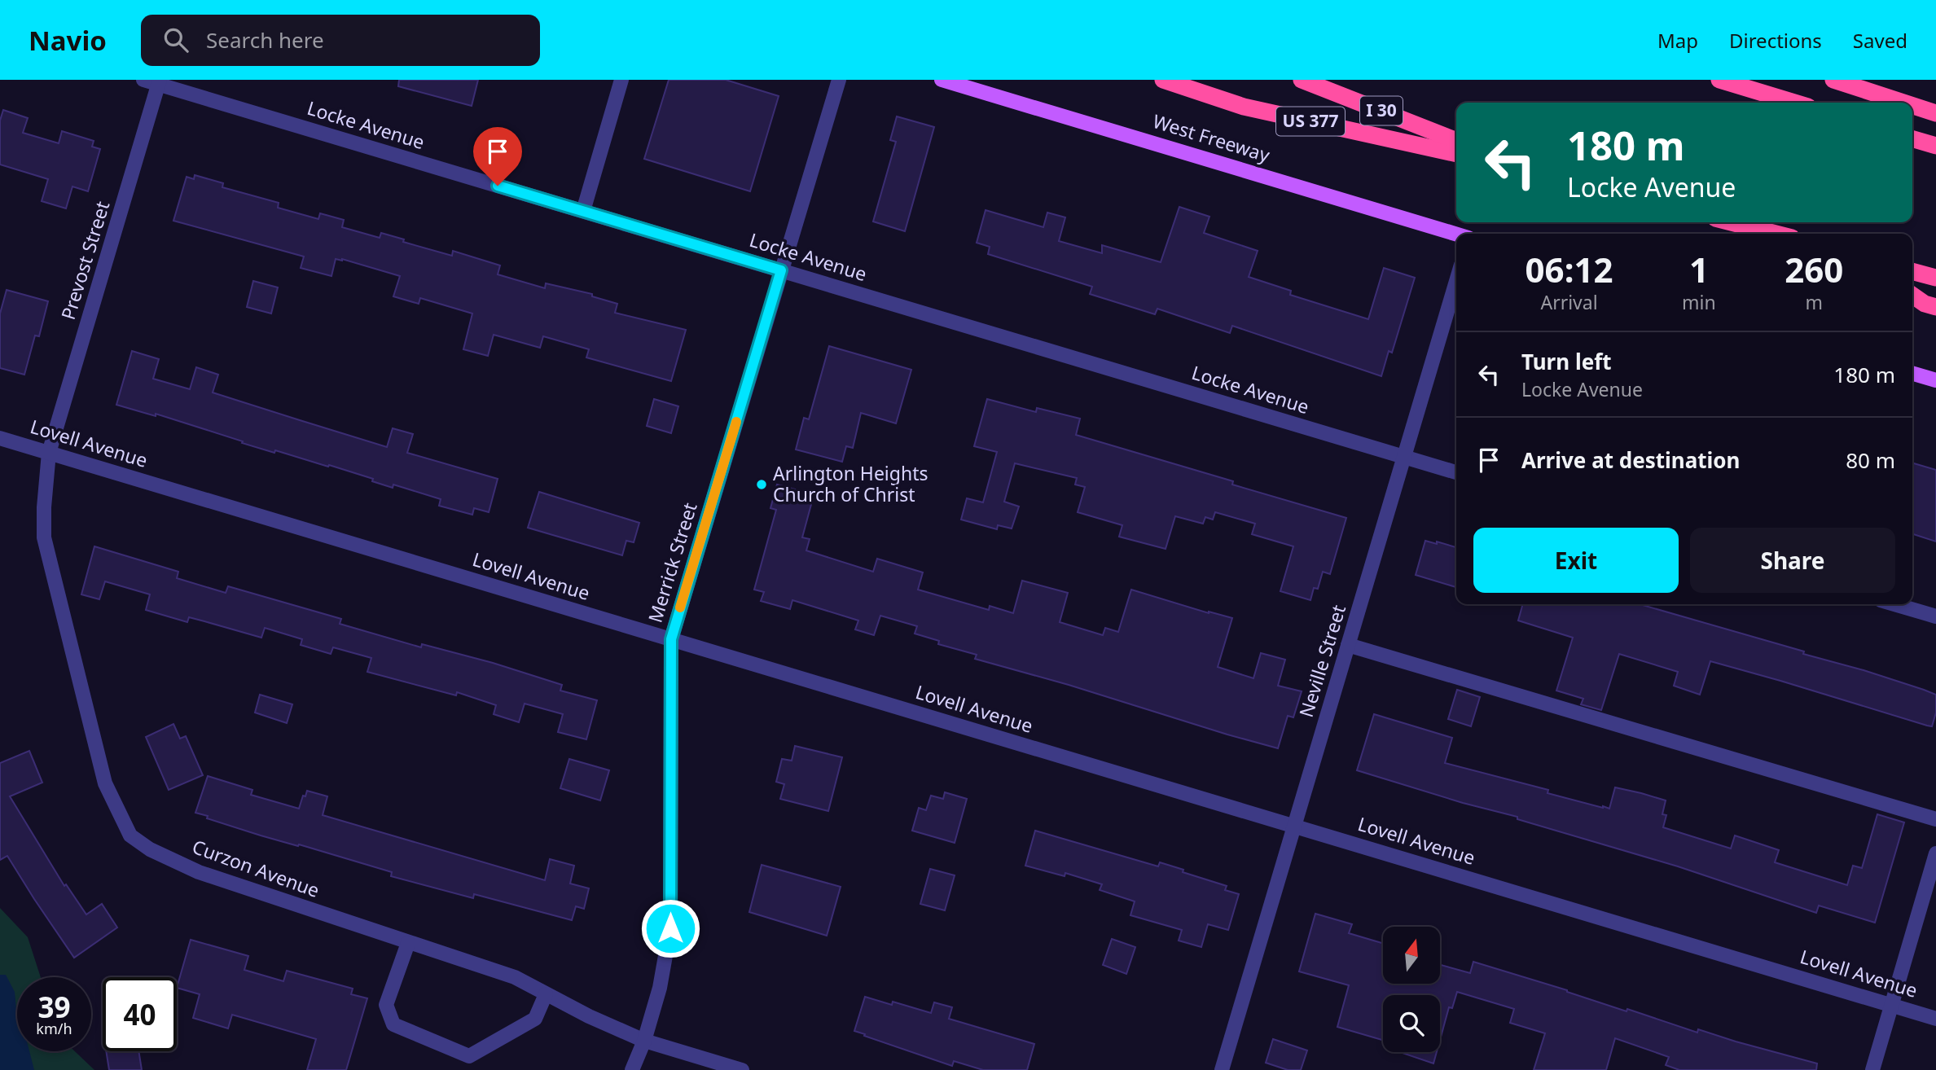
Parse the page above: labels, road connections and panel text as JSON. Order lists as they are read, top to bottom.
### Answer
{
  "streets": {
    "highway": ["I 30", "US 377"],
    "main road": ["West Freeway"],
    "street": [
      "Locke Avenue",
      "Prevost Street",
      "Lovell Avenue",
      "Merrick Street",
      "Neville Street",
      "Curzon Avenue"
    ]
  },
  "crossings": [
    ["Locke Avenue", "Prevost Street"],
    ["Locke Avenue", "Merrick Street"],
    ["Locke Avenue", "Neville Street"],
    ["Prevost Street", "Lovell Avenue"],
    ["Prevost Street", "Curzon Avenue"],
    ["Lovell Avenue", "Merrick Street"],
    ["Lovell Avenue", "Neville Street"],
    ["Lovell Avenue", "Curzon Avenue"],
    ["Merrick Street", "Curzon Avenue"]
  ],
  "places": ["Arlington Heights Church of Christ"],
  "north": "top",
  "page": {
    "header": "Navio",
    "search": "Search here",
    "nav": ["Map", "Directions", "Saved"],
    "turn": ["180 m", "Locke Avenue"],
    "eta": [
      "06:12",
      "Arrival",
      "1",
      "min",
      "260",
      "m"
    ],
    "list": [
      {
        "name": "Turn left",
        "note": "Locke Avenue",
        "value": "180 m"
      },
      {
        "name": "Arrive at destination",
        "value": "80 m"
      }
    ],
    "buttons": ["Exit", "Share"],
    "speed": "39 km/h",
    "limit": "40"
  }
}
